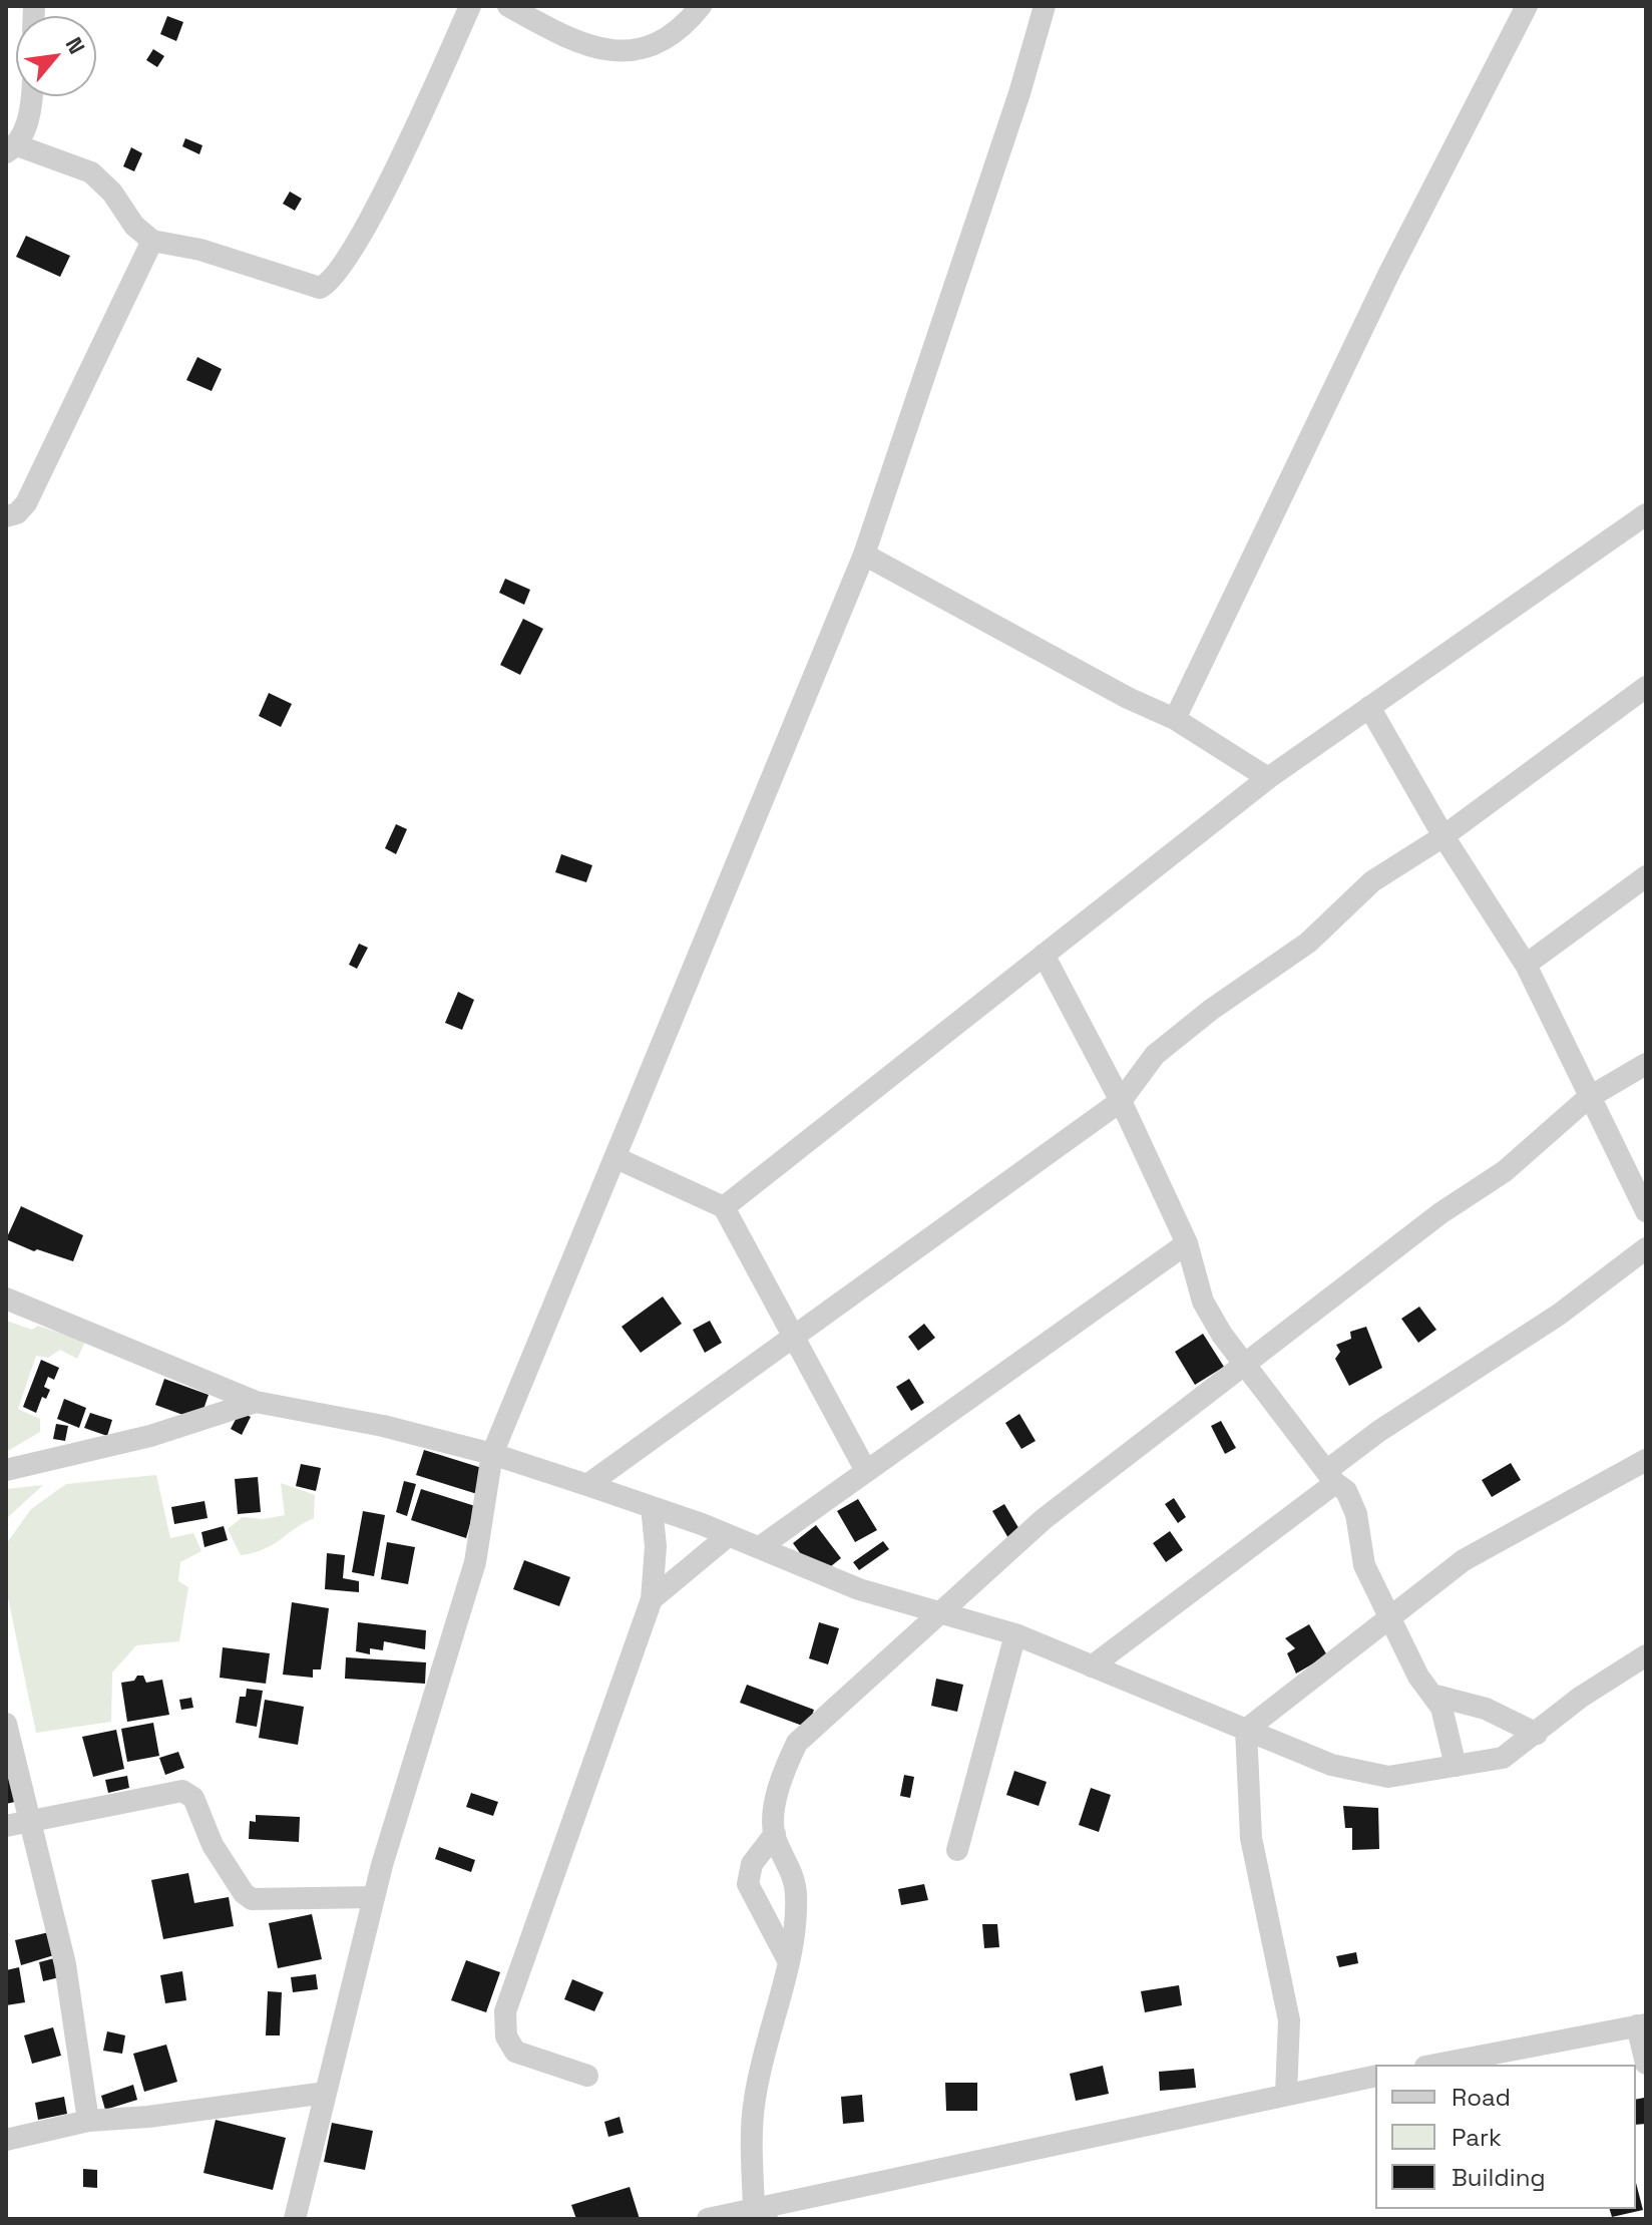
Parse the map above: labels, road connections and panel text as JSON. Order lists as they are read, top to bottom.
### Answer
{
  "legend": ["Road", "Park", "Building"],
  "north": "top right"
}
